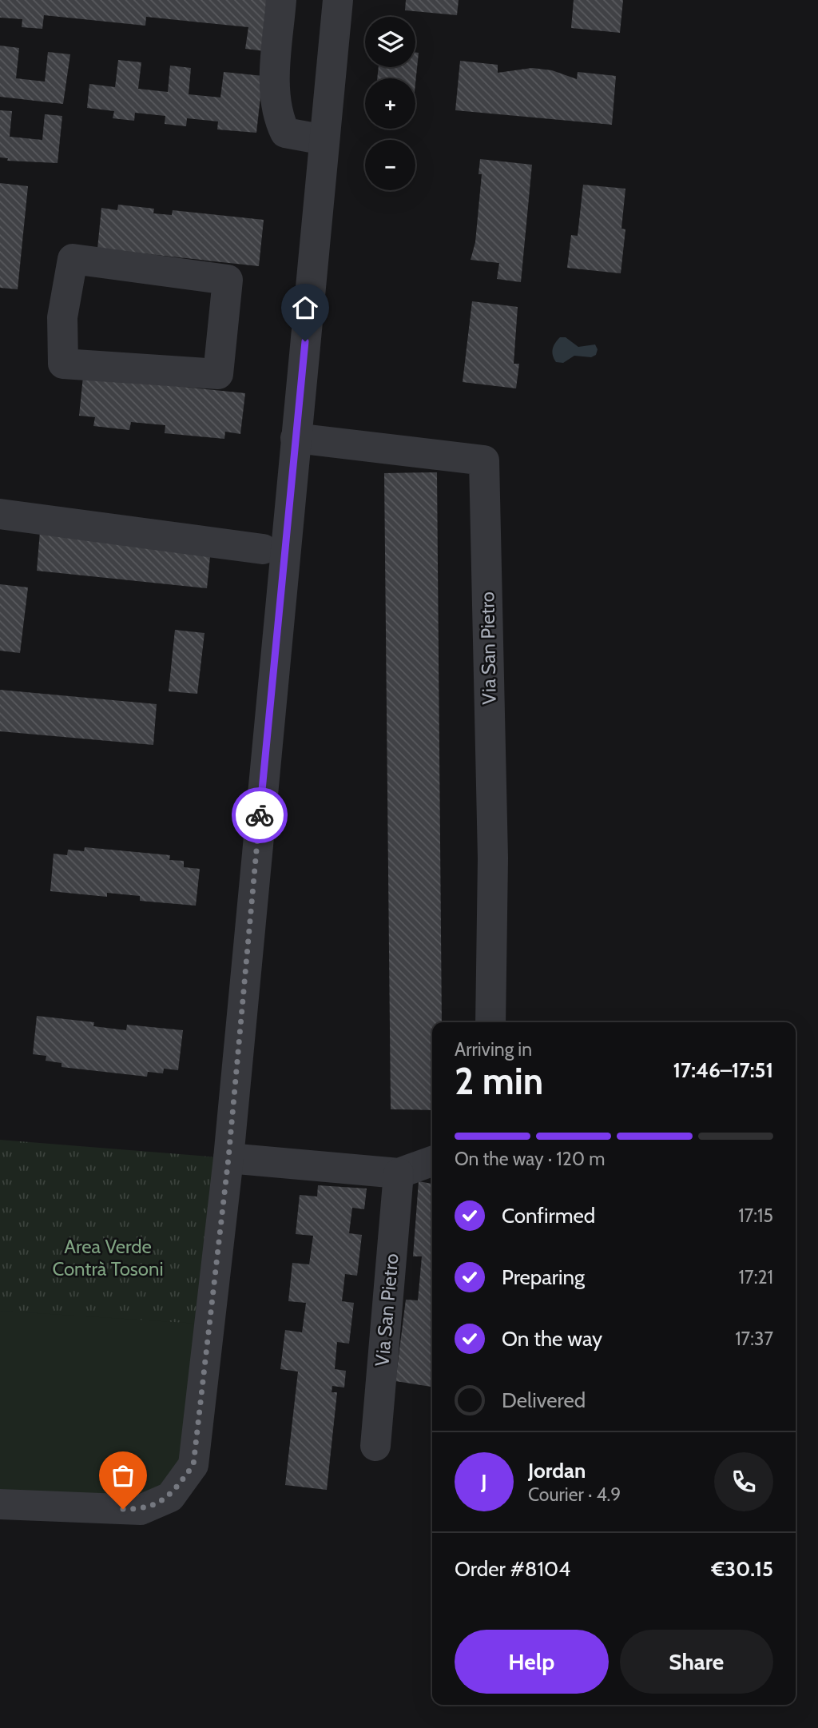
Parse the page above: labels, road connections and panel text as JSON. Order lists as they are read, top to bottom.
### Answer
{
  "streets": {
    "street": ["Via San Pietro"]
  },
  "parks": ["Area Verde Contrà Tosoni"],
  "page": {
    "map_buttons": ["+", "−"],
    "heading": ["2 min", "Arriving in", "17:46–17:51"],
    "panel": [
      "Jordan",
      "Courier · 4.9",
      "Order #8104",
      "€30.15"
    ],
    "bar": "On the way · 120 m",
    "list": [
      ["Confirmed", "17:15"],
      ["Preparing", "17:21"],
      ["On the way", "17:37"],
      "Delivered"
    ],
    "round": "J",
    "buttons": ["Help", "Share"]
  }
}
